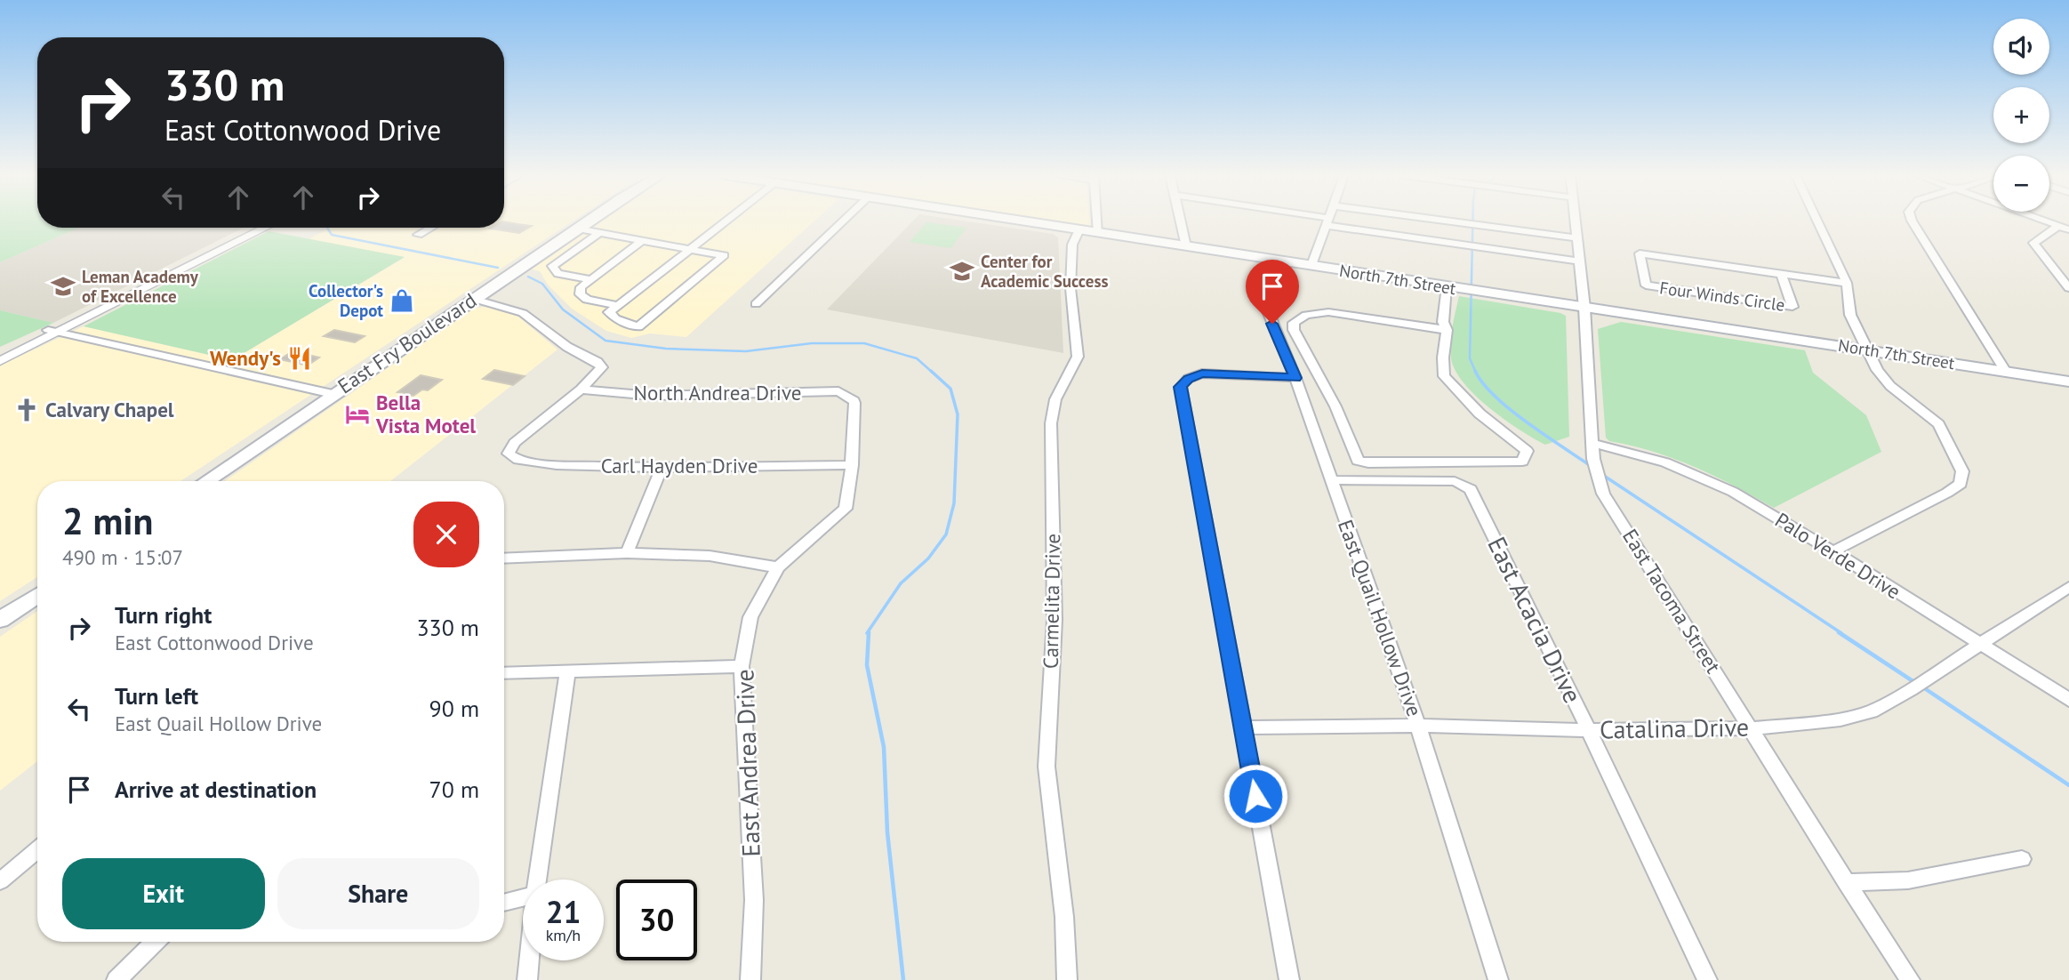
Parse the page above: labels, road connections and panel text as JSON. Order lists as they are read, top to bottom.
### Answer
{
  "streets": {
    "main road": ["North 7th Street", "East Fry Boulevard"],
    "street": [
      "Four Winds Circle",
      "North Andrea Drive",
      "Carl Hayden Drive",
      "Palo Verde Drive",
      "Carmelita Drive",
      "East Tacoma Street",
      "East Quail Hollow Drive",
      "East Acacia Drive",
      "Catalina Drive",
      "East Andrea Drive"
    ]
  },
  "crossings": [
    ["North 7th Street", "Carmelita Drive"],
    ["North 7th Street", "East Tacoma Street"],
    ["North 7th Street", "East Quail Hollow Drive"],
    ["North Andrea Drive", "Carl Hayden Drive"],
    ["North Andrea Drive", "East Andrea Drive"],
    ["Carl Hayden Drive", "East Andrea Drive"],
    ["Palo Verde Drive", "East Tacoma Street"],
    ["Palo Verde Drive", "Catalina Drive"],
    ["East Tacoma Street", "Catalina Drive"],
    ["East Quail Hollow Drive", "East Acacia Drive"],
    ["East Quail Hollow Drive", "Catalina Drive"],
    ["East Acacia Drive", "Catalina Drive"]
  ],
  "places": {
    "school or university": ["Center for Academic Success", "Leman Academy of Excellence"],
    "shop": ["Collector's Depot"],
    "restaurant": ["Wendy's"],
    "church": ["Calvary Chapel"],
    "hotel": ["Bella Vista Motel"]
  },
  "page": {
    "map_buttons": ["+", "−"],
    "turn": ["330 m", "East Cottonwood Drive"],
    "heading": ["2 min", "490 m · 15:07"],
    "list": [
      {
        "name": "Turn right",
        "note": "East Cottonwood Drive",
        "value": "330 m"
      },
      {
        "name": "Turn left",
        "note": "East Quail Hollow Drive",
        "value": "90 m"
      },
      {
        "name": "Arrive at destination",
        "value": "70 m"
      }
    ],
    "buttons": ["Exit", "Share"],
    "speed": "21 km/h",
    "limit": "30"
  }
}
